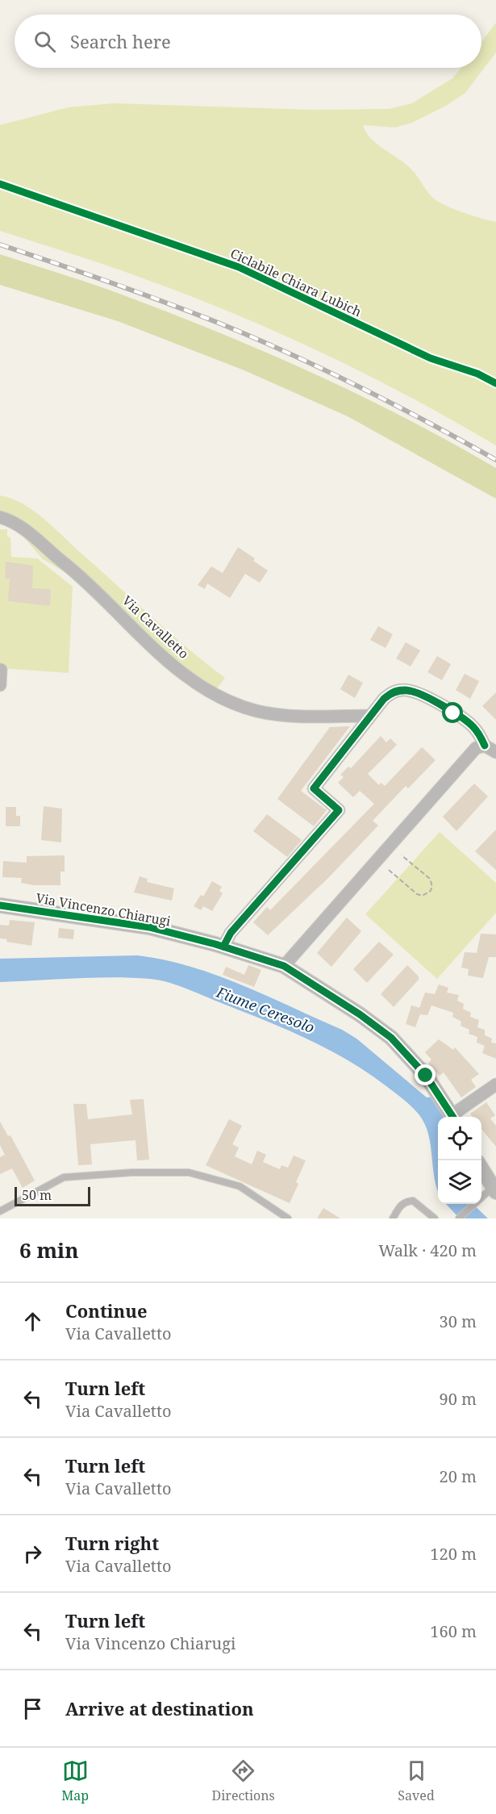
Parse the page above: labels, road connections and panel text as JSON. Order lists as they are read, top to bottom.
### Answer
{
  "streets": {
    "street": ["Via Cavalletto", "Via Vincenzo Chiarugi"],
    "cycle path": ["Ciclabile Chiara Lubich"]
  },
  "water": ["Fiume Ceresolo"],
  "scale_bar": "50 m",
  "page": {
    "search": "Search here",
    "scale": "50 m",
    "heading": ["6 min", "Walk · 420 m"],
    "list": [
      ["Continue", "Via Cavalletto", "30 m"],
      ["Turn left", "Via Cavalletto", "90 m"],
      ["Turn left", "Via Cavalletto", "20 m"],
      ["Turn right", "Via Cavalletto", "120 m"],
      ["Turn left", "Via Vincenzo Chiarugi", "160 m"],
      "Arrive at destination"
    ],
    "nav": ["Map", "Directions", "Saved"]
  }
}
